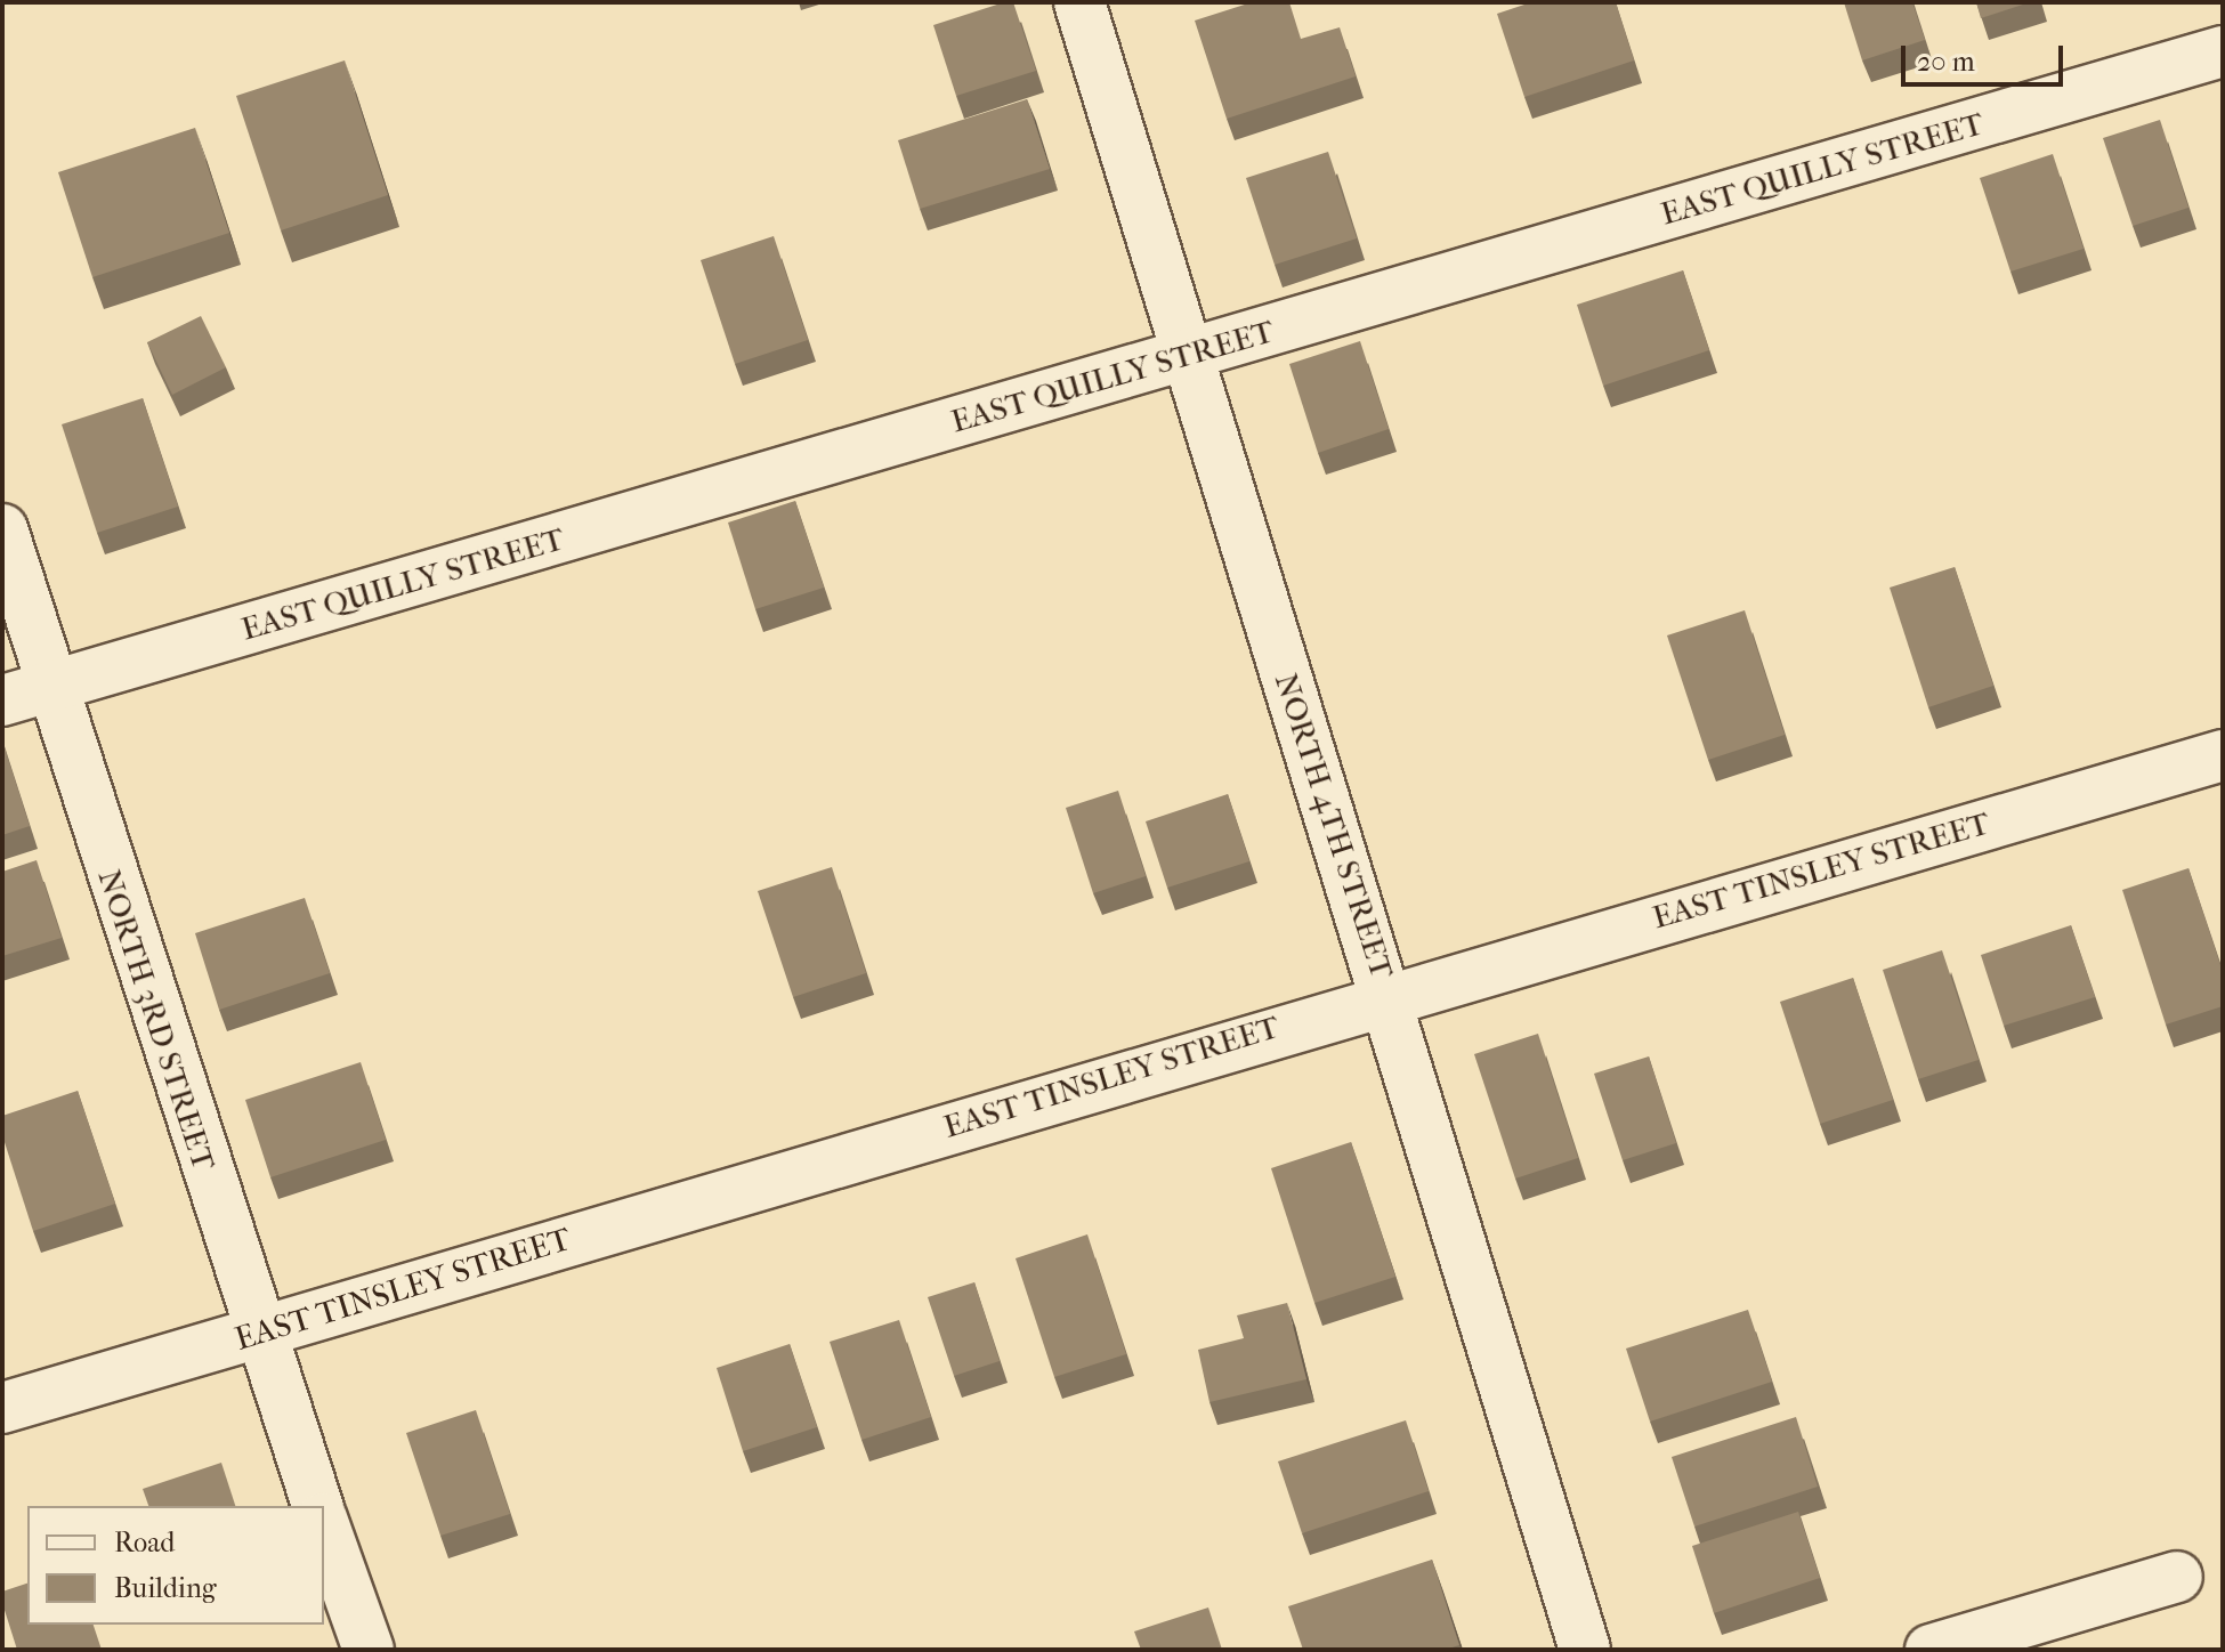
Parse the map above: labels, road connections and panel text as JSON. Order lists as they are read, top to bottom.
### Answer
{
  "streets": {
    "street": [
      "EAST QUILLY STREET",
      "NORTH 4TH STREET",
      "EAST TINSLEY STREET",
      "NORTH 3RD STREET"
    ]
  },
  "crossings": [
    ["EAST QUILLY STREET", "NORTH 4TH STREET"],
    ["EAST QUILLY STREET", "NORTH 3RD STREET"],
    ["NORTH 4TH STREET", "EAST TINSLEY STREET"],
    ["EAST TINSLEY STREET", "NORTH 3RD STREET"]
  ],
  "legend": ["Road", "Building"],
  "scale_bar": "20 m"
}
